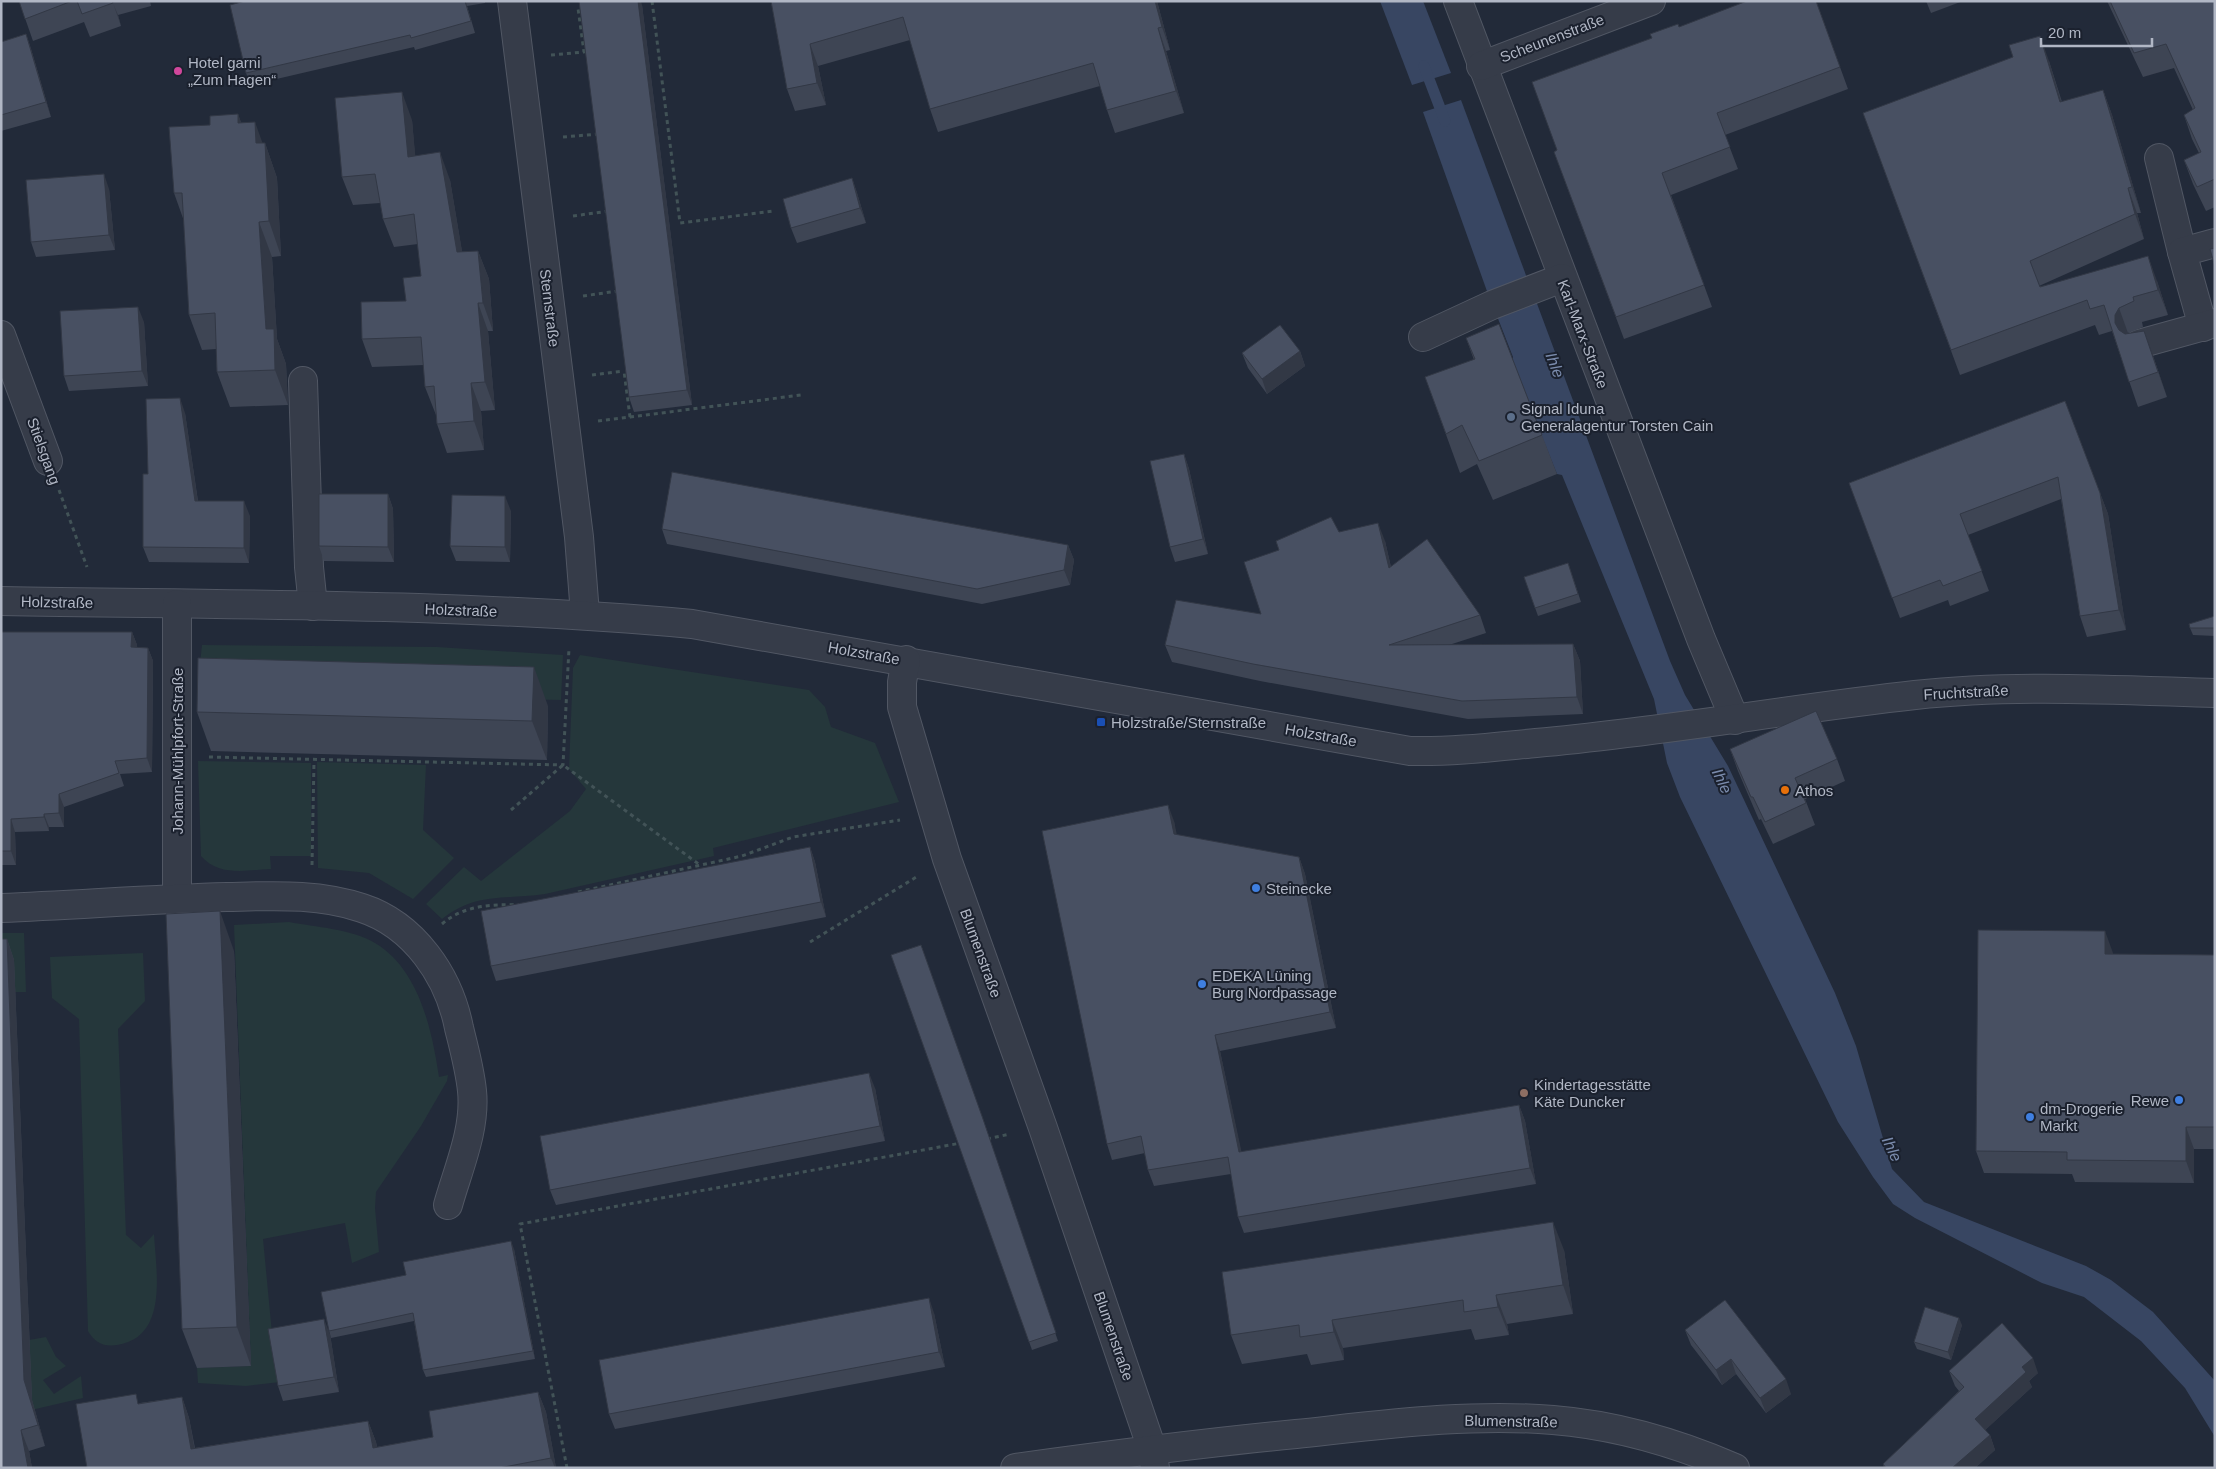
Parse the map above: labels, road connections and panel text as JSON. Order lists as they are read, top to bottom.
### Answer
{
  "streets": {
    "street": [
      "Scheunenstraße",
      "Sternstraße",
      "Karl-Marx-Straße",
      "Stielsgang",
      "Holzstraße",
      "Fruchtstraße",
      "Johann-Mühlpfort-Straße",
      "Blumenstraße"
    ]
  },
  "crossings": [
    ["Scheunenstraße", "Karl-Marx-Straße"],
    ["Sternstraße", "Holzstraße"],
    ["Karl-Marx-Straße", "Holzstraße"],
    ["Karl-Marx-Straße", "Fruchtstraße"],
    ["Holzstraße", "Fruchtstraße"],
    ["Holzstraße", "Johann-Mühlpfort-Straße"],
    ["Holzstraße", "Blumenstraße"]
  ],
  "water": ["Ihle"],
  "places": {
    "other": [
      "Hotel garni „Zum Hagen“",
      "Signal Iduna Generalagentur Torsten Cain",
      "Athos",
      "Steinecke",
      "EDEKA Lüning Burg Nordpassage",
      "Kindertagesstätte Käte Duncker",
      "Rewe",
      "dm-Drogerie Markt"
    ],
    "transit": ["Holzstraße/Sternstraße"]
  },
  "scale_bar": "20 m"
}
